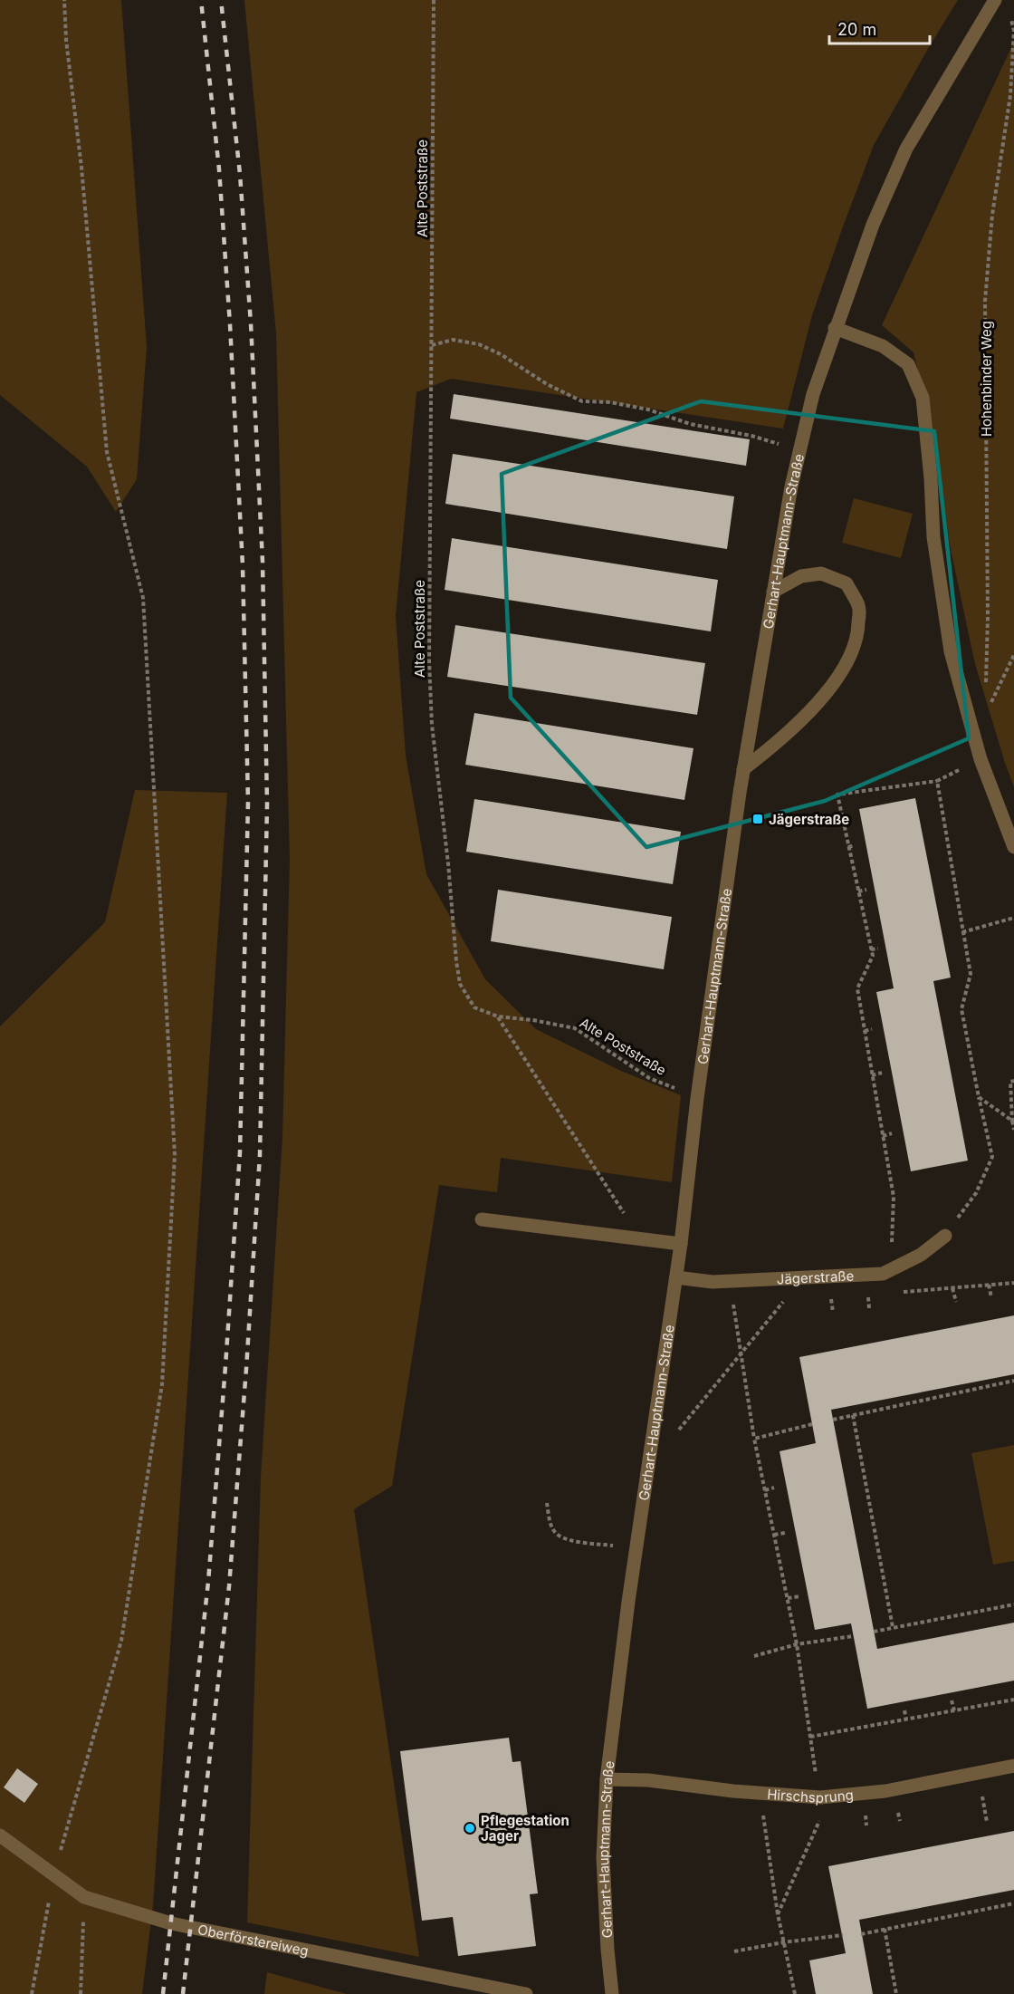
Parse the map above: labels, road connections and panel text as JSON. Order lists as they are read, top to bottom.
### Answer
{
  "streets": {
    "street": [
      "Gerhart-Hauptmann-Straße",
      "Jägerstraße",
      "Hirschsprung",
      "Oberförstereiweg"
    ],
    "path": ["Alte Poststraße", "Hohenbinder Weg"]
  },
  "crossings": [
    ["Alte Poststraße", "Gerhart-Hauptmann-Straße"],
    ["Gerhart-Hauptmann-Straße", "Jägerstraße"],
    ["Gerhart-Hauptmann-Straße", "Hirschsprung"]
  ],
  "places": {
    "transit": ["Jägerstraße"],
    "other": ["Pflegestation Jager"]
  },
  "scale_bar": "20 m"
}
